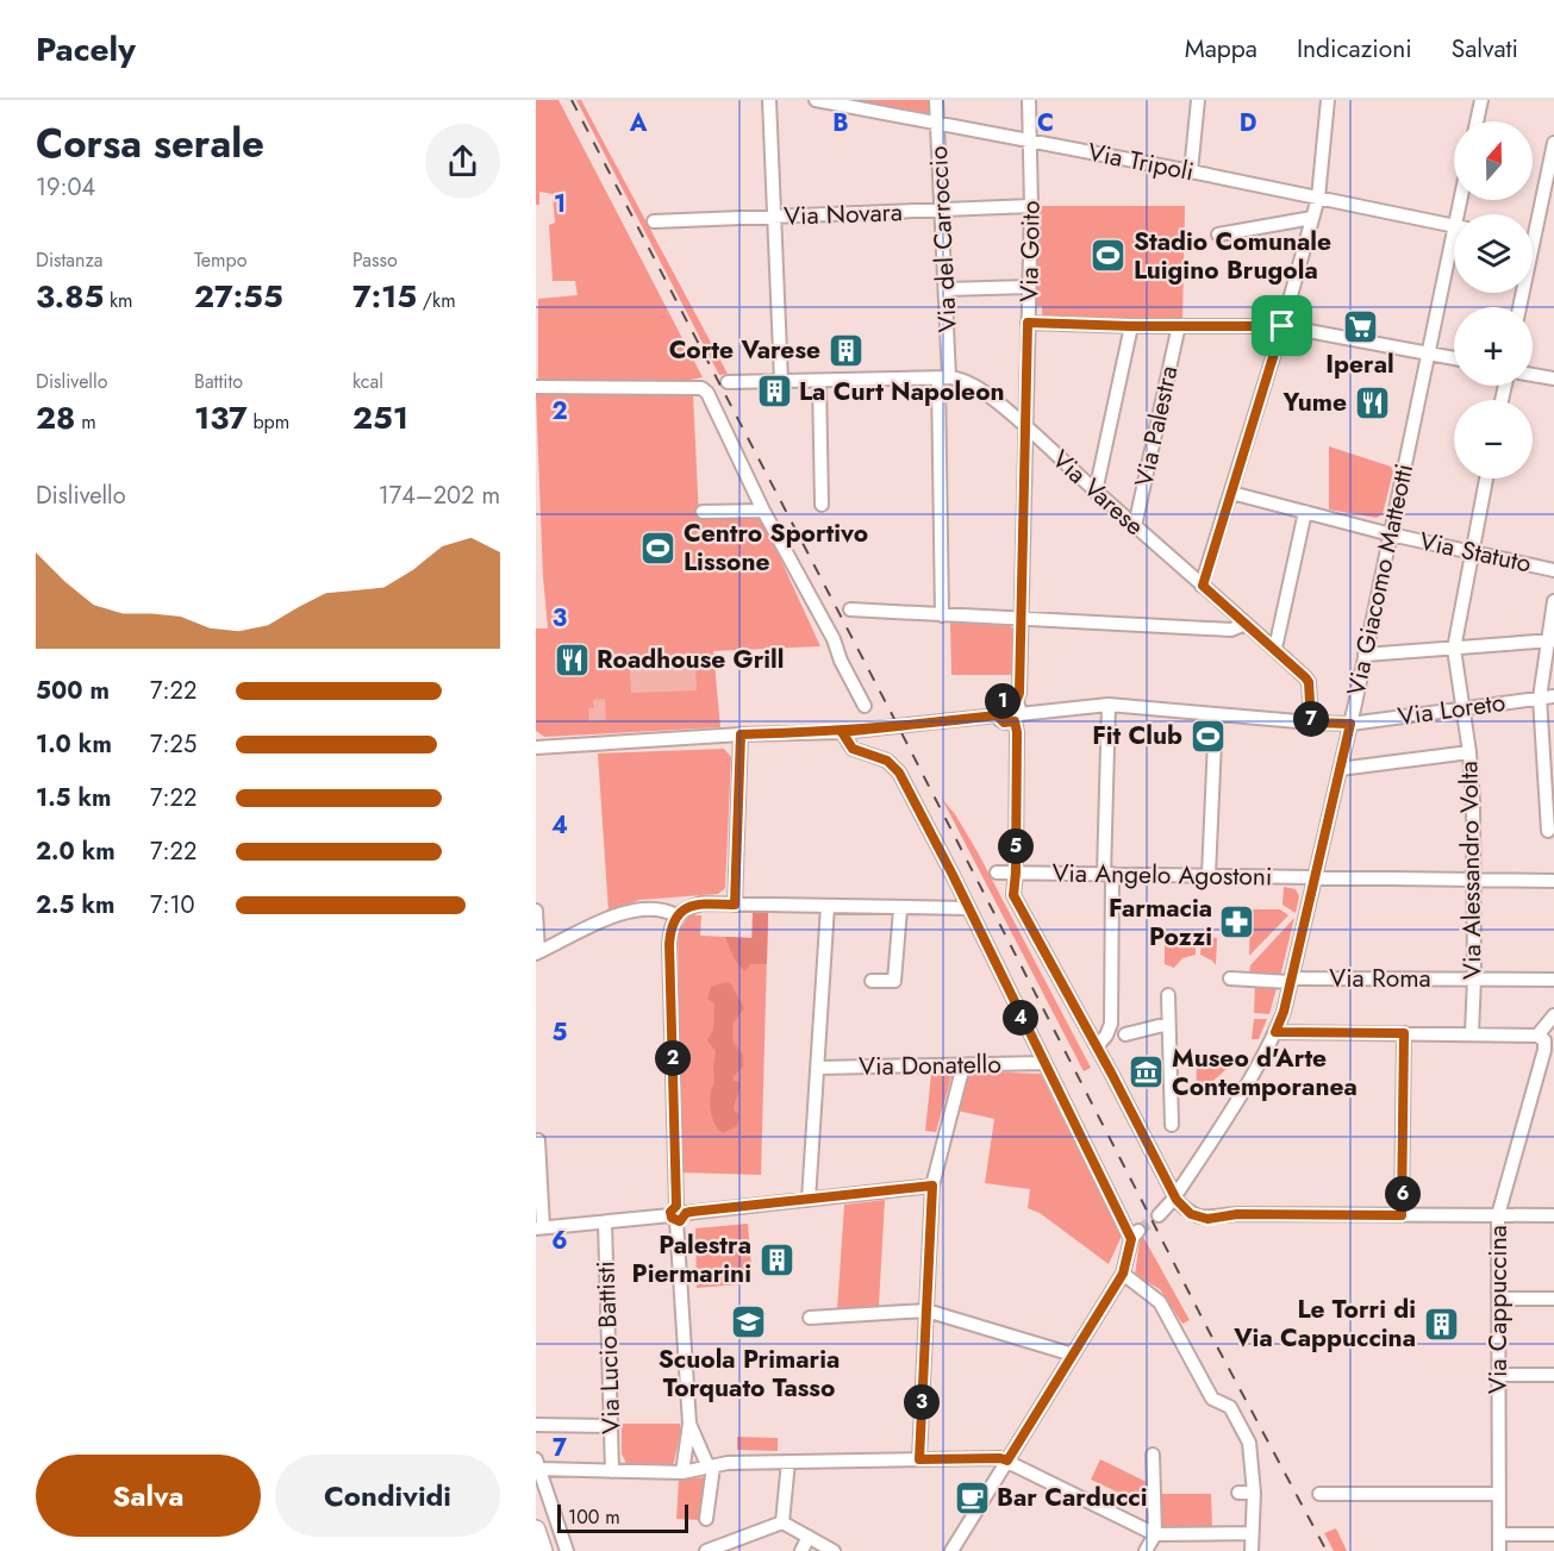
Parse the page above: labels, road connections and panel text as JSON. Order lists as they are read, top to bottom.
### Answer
{
  "streets": {
    "street": [
      "Via Tripoli",
      "Via Novara",
      "Via del Carroccio",
      "Via Goito",
      "Via Palestra",
      "Via Varese",
      "Via Statuto",
      "Via Giacomo Matteotti",
      "Via Loreto",
      "Via Alessandro Volta",
      "Via Angelo Agostoni",
      "Via Roma",
      "Via Donatello",
      "Via Cappuccina",
      "Via Lucio Battisti"
    ]
  },
  "crossings": [
    ["Via Tripoli", "Via del Carroccio"],
    ["Via Tripoli", "Via Goito"],
    ["Via Novara", "Via del Carroccio"],
    ["Via Novara", "Via Goito"],
    ["Via del Carroccio", "Via Varese"],
    ["Via Goito", "Via Varese"],
    ["Via Goito", "Via Giacomo Matteotti"],
    ["Via Goito", "Via Loreto"],
    ["Via Goito", "Via Angelo Agostoni"],
    ["Via Palestra", "Via Varese"],
    ["Via Varese", "Via Loreto"],
    ["Via Statuto", "Via Giacomo Matteotti"],
    ["Via Statuto", "Via Alessandro Volta"],
    ["Via Giacomo Matteotti", "Via Loreto"],
    ["Via Giacomo Matteotti", "Via Angelo Agostoni"],
    ["Via Giacomo Matteotti", "Via Roma"],
    ["Via Loreto", "Via Alessandro Volta"],
    ["Via Alessandro Volta", "Via Angelo Agostoni"],
    ["Via Alessandro Volta", "Via Roma"]
  ],
  "places": {
    "sports": ["Stadio Comunale Luigino Brugola", "Centro Sportivo Lissone", "Fit Club"],
    "supermarket": ["Iperal"],
    "building": [
      "Corte Varese",
      "La Curt Napoleon",
      "Palestra Piermarini",
      "Le Torri di Via Cappuccina"
    ],
    "restaurant": ["Yume", "Roadhouse Grill"],
    "pharmacy": ["Farmacia Pozzi"],
    "museum": ["Museo d'Arte Contemporanea"],
    "school or university": ["Scuola Primaria Torquato Tasso"],
    "cafe": ["Bar Carducci"]
  },
  "scale_bar": "100 m",
  "north": "top",
  "page": {
    "header": "Pacely",
    "nav": ["Mappa", "Indicazioni", "Salvati"],
    "heading": ["Corsa serale", "19:04"],
    "map_buttons": ["+", "−"],
    "stats": [
      ["Distanza", "3.85 km"],
      ["Tempo", "27:55"],
      ["Passo", "7:15 /km"],
      ["Dislivello", "28 m"],
      ["Battito", "137 bpm"],
      ["kcal", "251"]
    ],
    "chart": ["Dislivello", "174–202 m"],
    "list": [
      {
        "name": "500 m",
        "note": "7:22"
      },
      {
        "name": "1.0 km",
        "note": "7:25"
      },
      {
        "name": "1.5 km",
        "note": "7:22"
      },
      {
        "name": "2.0 km",
        "note": "7:22"
      },
      {
        "name": "2.5 km",
        "note": "7:10"
      }
    ],
    "pins": [
      "1",
      "7",
      "5",
      "4",
      "2",
      "6",
      "3"
    ],
    "buttons": ["Salva", "Condividi"],
    "scale": "100 m"
  },
  "grid": {
    "columns": [
      "A",
      "B",
      "C",
      "D"
    ],
    "rows": [
      "1",
      "2",
      "3",
      "4",
      "5",
      "6",
      "7"
    ]
  }
}
